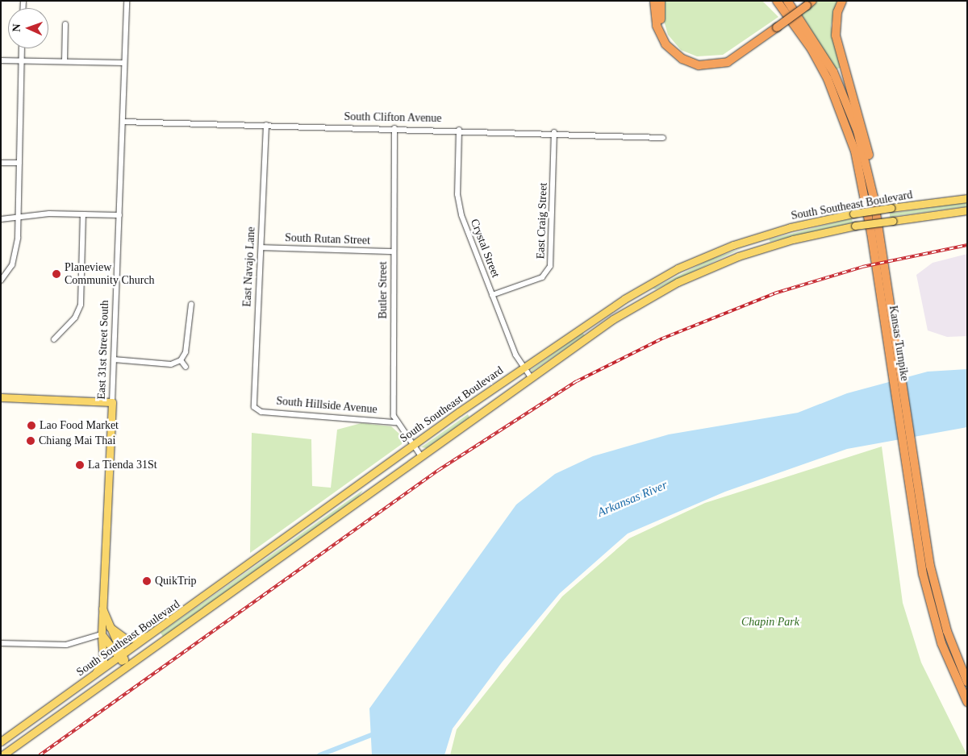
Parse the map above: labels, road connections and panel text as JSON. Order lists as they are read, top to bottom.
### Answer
{
  "streets": {
    "highway": ["Kansas Turnpike"],
    "main road": ["South Southeast Boulevard", "East 31st Street South"],
    "street": [
      "South Clifton Avenue",
      "East Craig Street",
      "South Rutan Street",
      "Crystal Street",
      "East Navajo Lane",
      "Butler Street",
      "South Hillside Avenue"
    ]
  },
  "crossings": [
    ["South Clifton Avenue", "East Craig Street"],
    ["South Clifton Avenue", "Crystal Street"],
    ["South Clifton Avenue", "East Navajo Lane"],
    ["South Clifton Avenue", "Butler Street"],
    ["South Clifton Avenue", "East 31st Street South"],
    ["South Southeast Boulevard", "Crystal Street"],
    ["South Southeast Boulevard", "East 31st Street South"],
    ["East Craig Street", "Crystal Street"],
    ["South Rutan Street", "East Navajo Lane"],
    ["South Rutan Street", "Butler Street"],
    ["East Navajo Lane", "South Hillside Avenue"],
    ["Butler Street", "South Hillside Avenue"]
  ],
  "water": ["Arkansas River"],
  "parks": ["Chapin Park"],
  "places": [
    "Planeview Community Church",
    "Lao Food Market",
    "Chiang Mai Thai",
    "La Tienda 31St",
    "QuikTrip"
  ],
  "north": "left"
}
